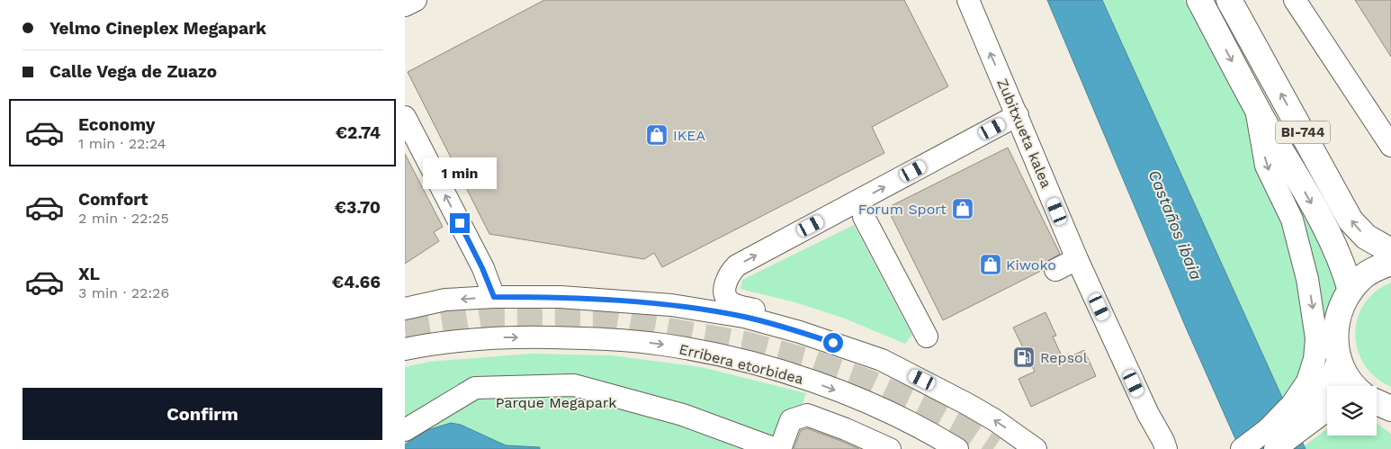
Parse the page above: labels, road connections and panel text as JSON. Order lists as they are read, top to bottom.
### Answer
{
  "streets": {
    "main road": ["BI-744"],
    "street": ["Zubitxueta kalea", "Erribera etorbidea"]
  },
  "water": ["Castaños ibaia"],
  "parks": ["Parque Megapark"],
  "places": {
    "shop": ["IKEA", "Forum Sport", "Kiwoko"],
    "fuel station": ["Repsol"]
  },
  "page": {
    "banner": ["Yelmo Cineplex Megapark", "Calle Vega de Zuazo"],
    "list": [
      {
        "name": "Economy",
        "note": "1 min · 22:24",
        "value": "€2.74"
      },
      {
        "name": "Comfort",
        "note": "2 min · 22:25",
        "value": "€3.70"
      },
      {
        "name": "XL",
        "note": "3 min · 22:26",
        "value": "€4.66"
      }
    ],
    "bubble": "1 min",
    "buttons": "Confirm"
  }
}
